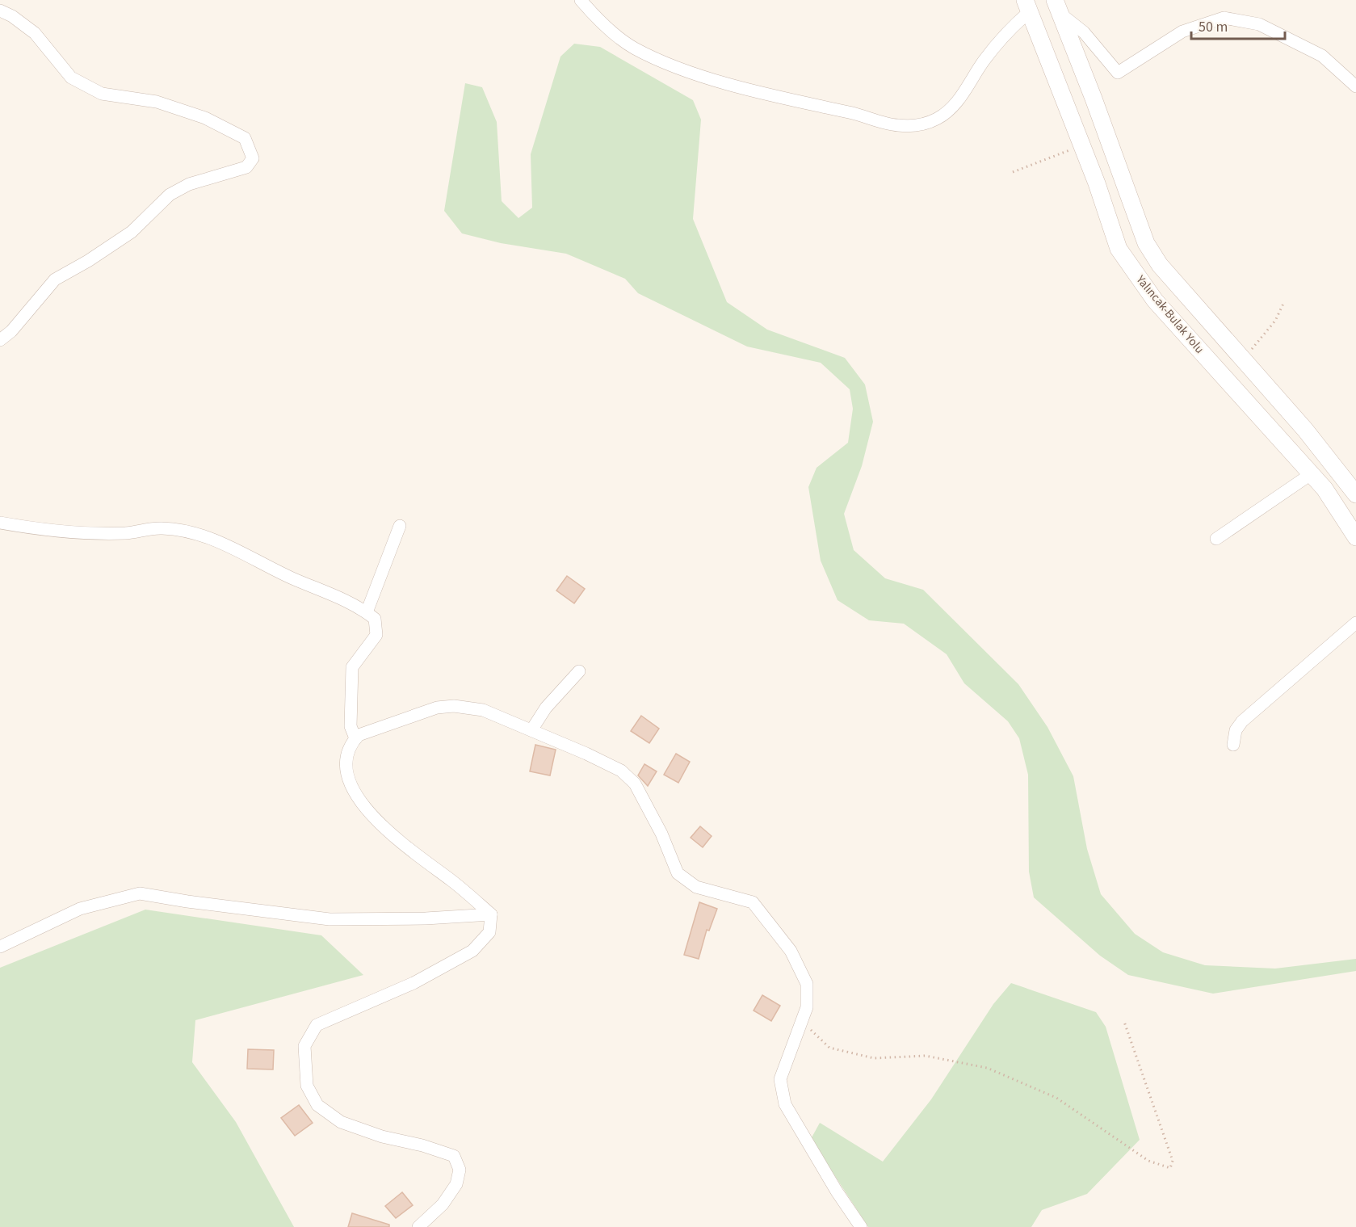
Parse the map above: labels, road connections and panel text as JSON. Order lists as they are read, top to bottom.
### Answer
{
  "streets": {
    "main road": ["Yalıncak-Bulak Yolu"]
  },
  "scale_bar": "50 m"
}
